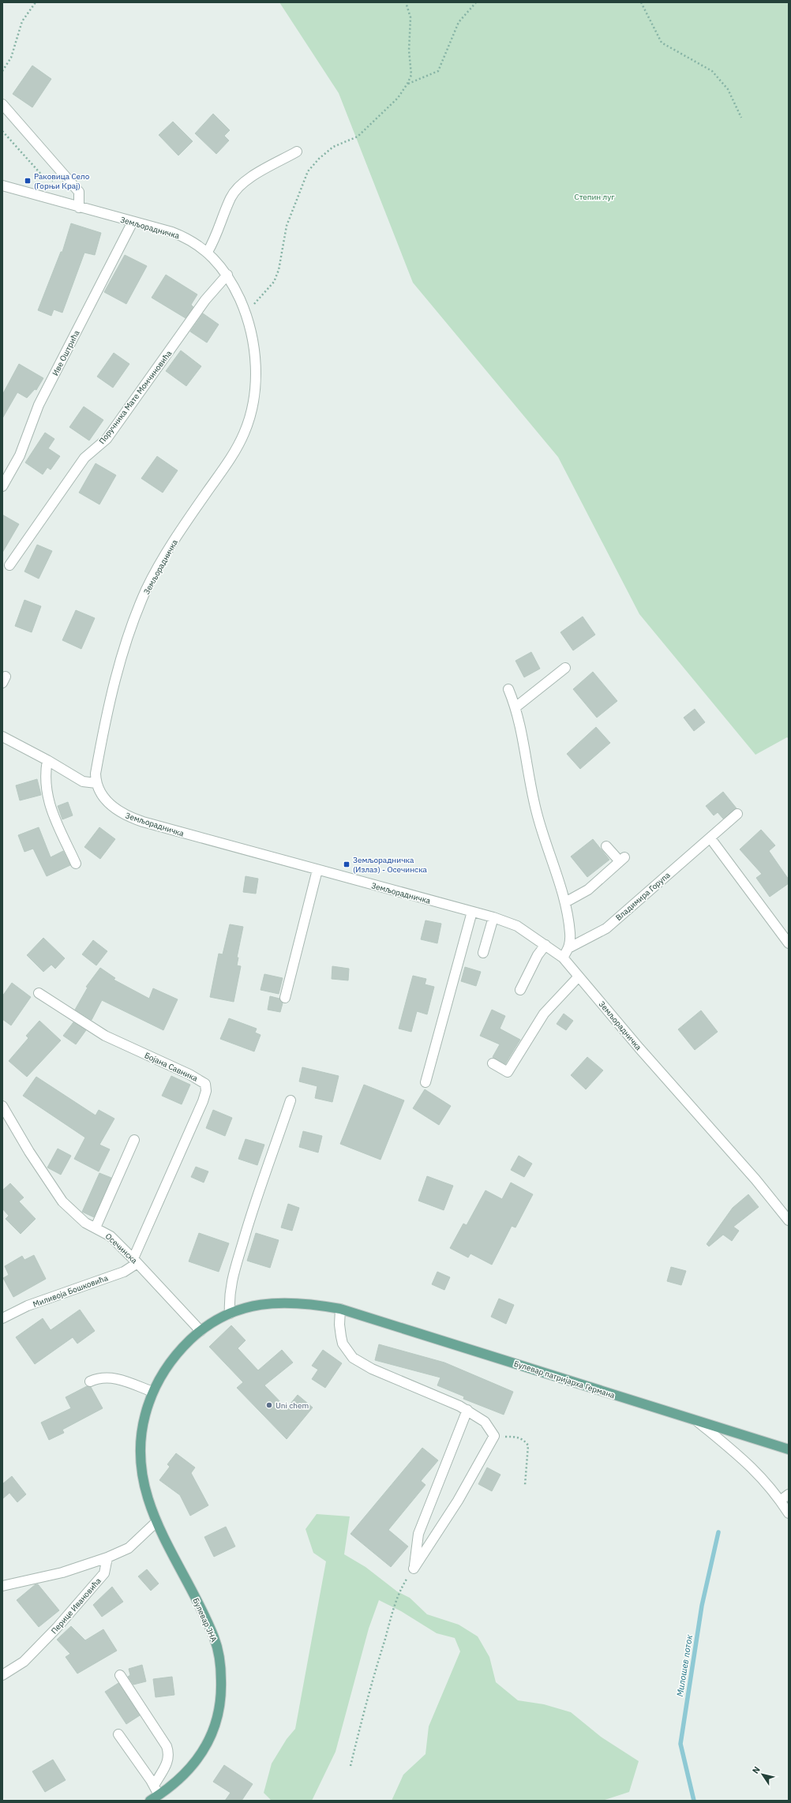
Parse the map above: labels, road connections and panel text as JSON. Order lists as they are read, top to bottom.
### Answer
{
  "streets": {
    "main road": ["Булевар патријарха Германа", "Булевар ЈНА"],
    "street": [
      "Земљорадничка",
      "Иве Оштрића",
      "Поручника Мате Момчиновића",
      "Владимира Горупа",
      "Бојана Савника",
      "Осечинска",
      "Миливоја Бошковића",
      "Перице Ивановића"
    ]
  },
  "crossings": [
    ["Земљорадничка", "Иве Оштрића"],
    ["Земљорадничка", "Поручника Мате Момчиновића"],
    ["Бојана Савника", "Осечинска"],
    ["Бојана Савника", "Миливоја Бошковића"],
    ["Осечинска", "Миливоја Бошковића"],
    ["Осечинска", "Булевар патријарха Германа"],
    ["Булевар патријарха Германа", "Булевар ЈНА"]
  ],
  "water": ["Милошев поток"],
  "parks": ["Степин луг"],
  "places": {
    "transit": ["Раковица Село (Горњи Крај)", "Земљорадничка (Излаз) - Осечинска"],
    "other": ["Uni chem"]
  },
  "north": "top left"
}
